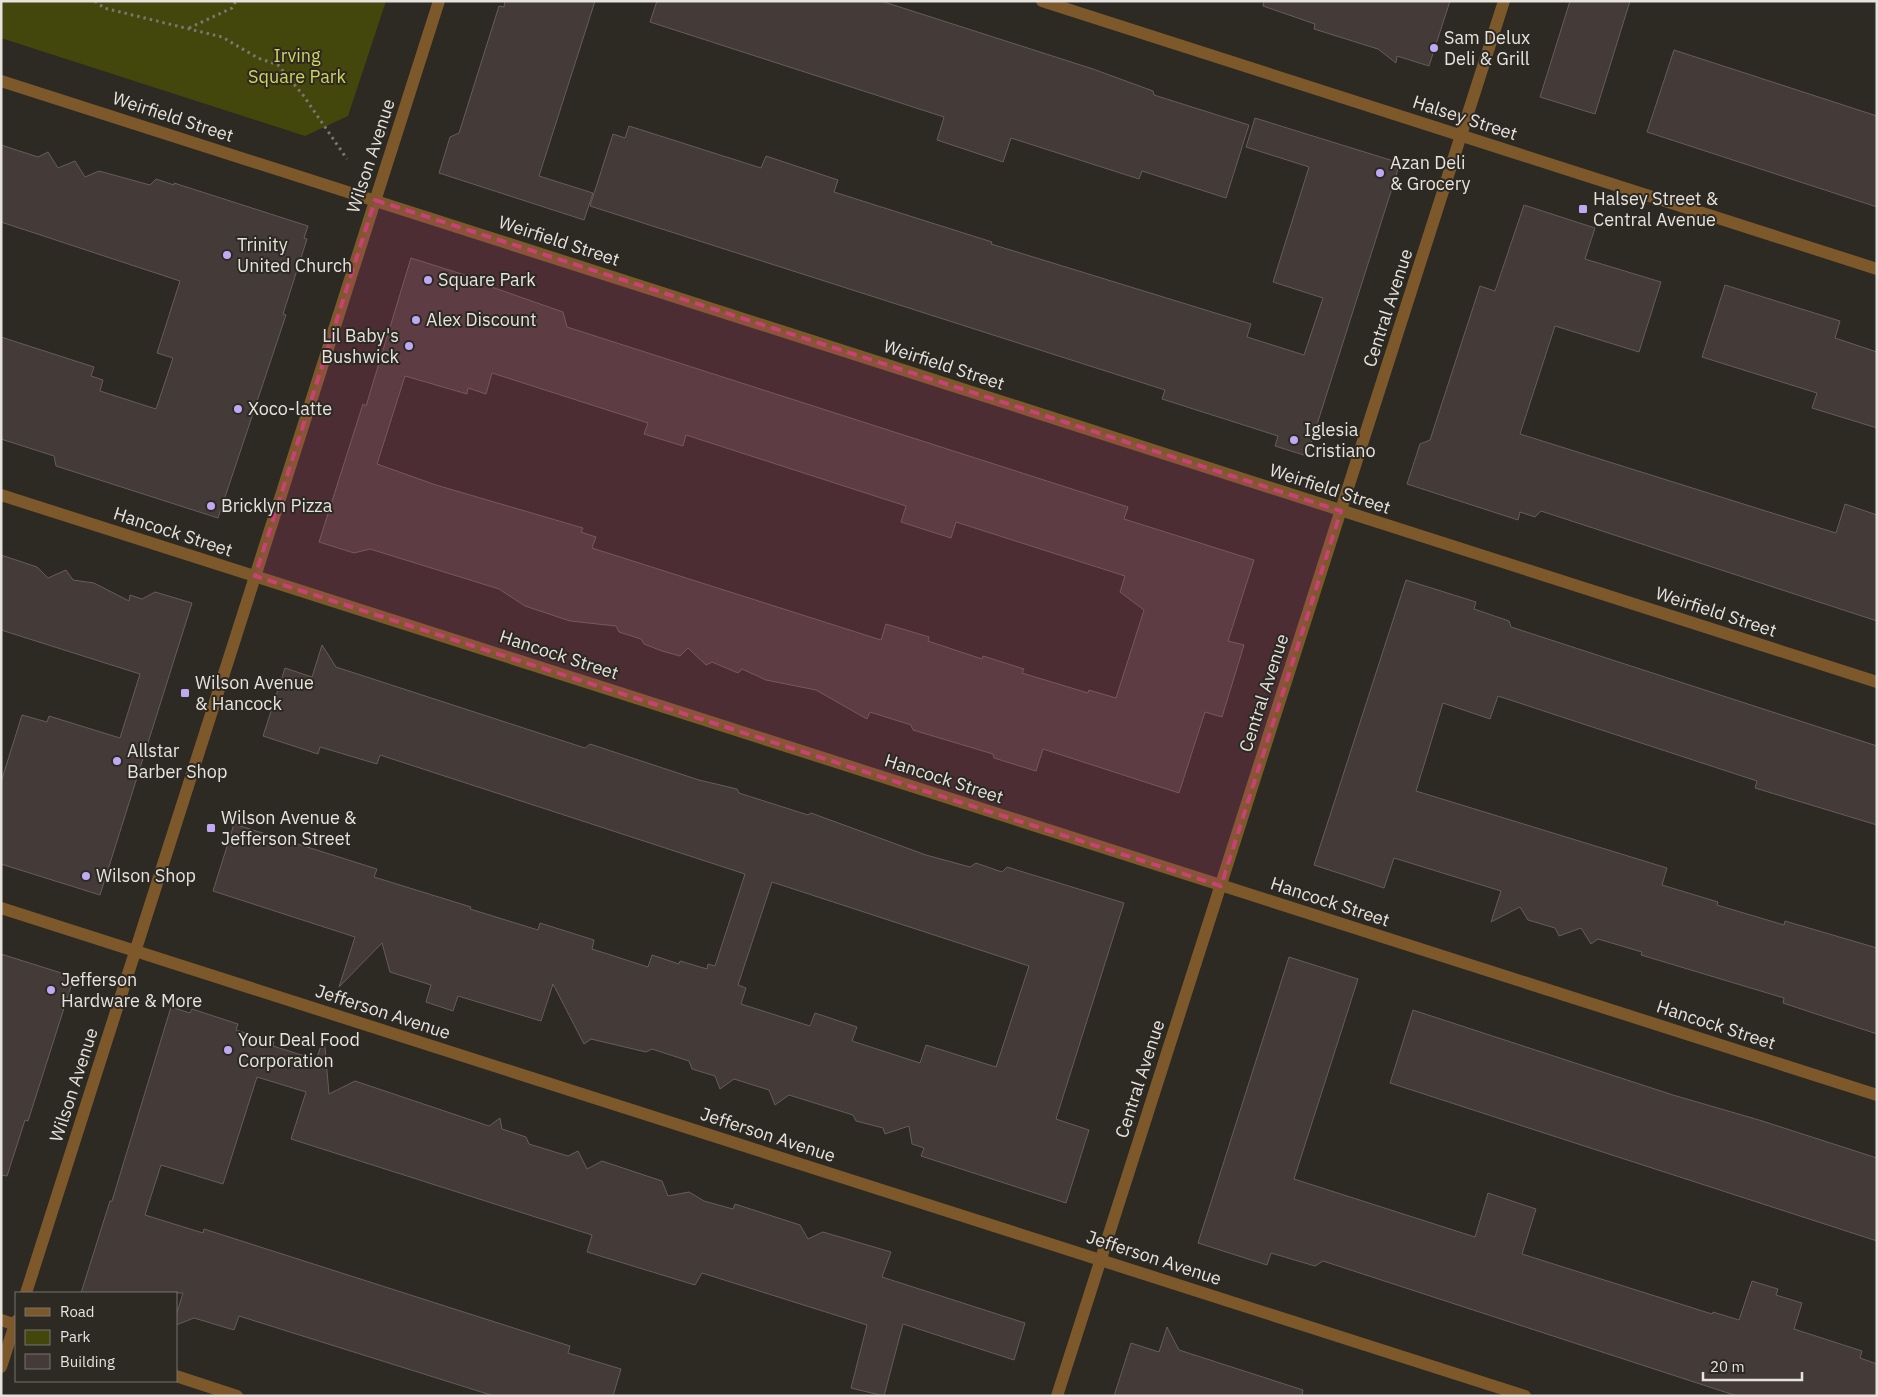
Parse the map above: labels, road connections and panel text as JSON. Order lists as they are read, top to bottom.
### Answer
{
  "streets": {
    "street": [
      "Weirfield Street",
      "Halsey Street",
      "Wilson Avenue",
      "Central Avenue",
      "Hancock Street",
      "Jefferson Avenue"
    ]
  },
  "crossings": [
    ["Weirfield Street", "Wilson Avenue"],
    ["Weirfield Street", "Central Avenue"],
    ["Halsey Street", "Central Avenue"],
    ["Wilson Avenue", "Hancock Street"],
    ["Wilson Avenue", "Jefferson Avenue"],
    ["Central Avenue", "Hancock Street"],
    ["Central Avenue", "Jefferson Avenue"]
  ],
  "parks": ["Irving Square Park"],
  "places": {
    "other": [
      "Sam Delux Deli & Grill",
      "Azan Deli & Grocery",
      "Trinity United Church",
      "Square Park",
      "Alex Discount",
      "Lil Baby's Bushwick",
      "Xoco-latte",
      "Iglesia Cristiano",
      "Bricklyn Pizza",
      "Allstar Barber Shop",
      "Wilson Shop",
      "Jefferson Hardware & More",
      "Your Deal Food Corporation"
    ],
    "transit": ["Halsey Street & Central Avenue", "Wilson Avenue & Hancock", "Wilson Avenue & Jefferson Street"]
  },
  "legend": ["Road", "Park", "Building"],
  "scale_bar": "20 m"
}
